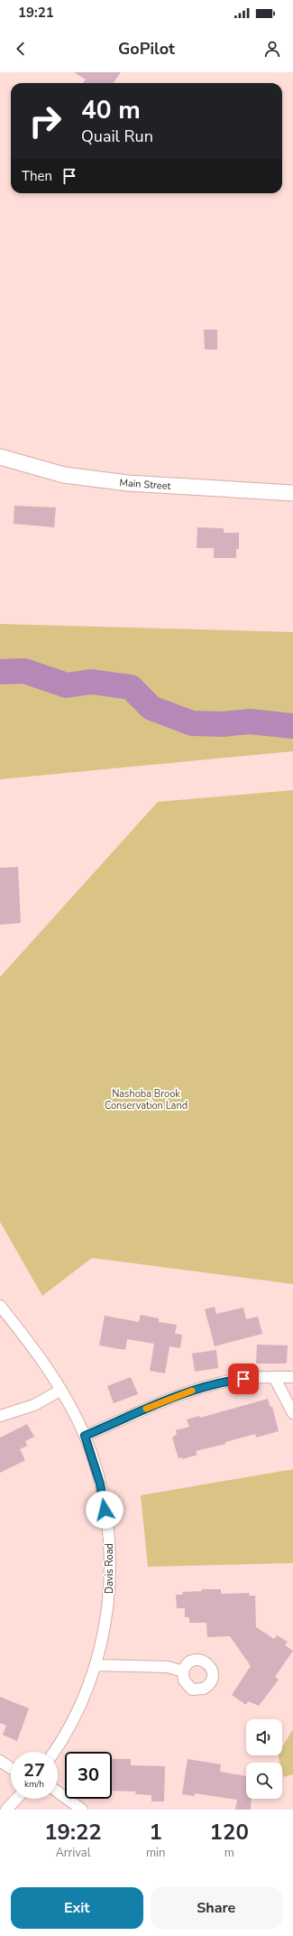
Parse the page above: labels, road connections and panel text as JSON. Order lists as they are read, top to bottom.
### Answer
{
  "streets": {
    "main road": ["Main Street"],
    "street": ["Davis Road"]
  },
  "parks": ["Nashoba Brook Conservation Land"],
  "page": {
    "status": "19:21",
    "header": "GoPilot",
    "turn": ["40 m", "Quail Run"],
    "then": "Then",
    "speed": "27 km/h",
    "limit": "30",
    "eta": [
      "19:22",
      "Arrival",
      "1",
      "min",
      "120",
      "m"
    ],
    "buttons": ["Exit", "Share"]
  }
}
